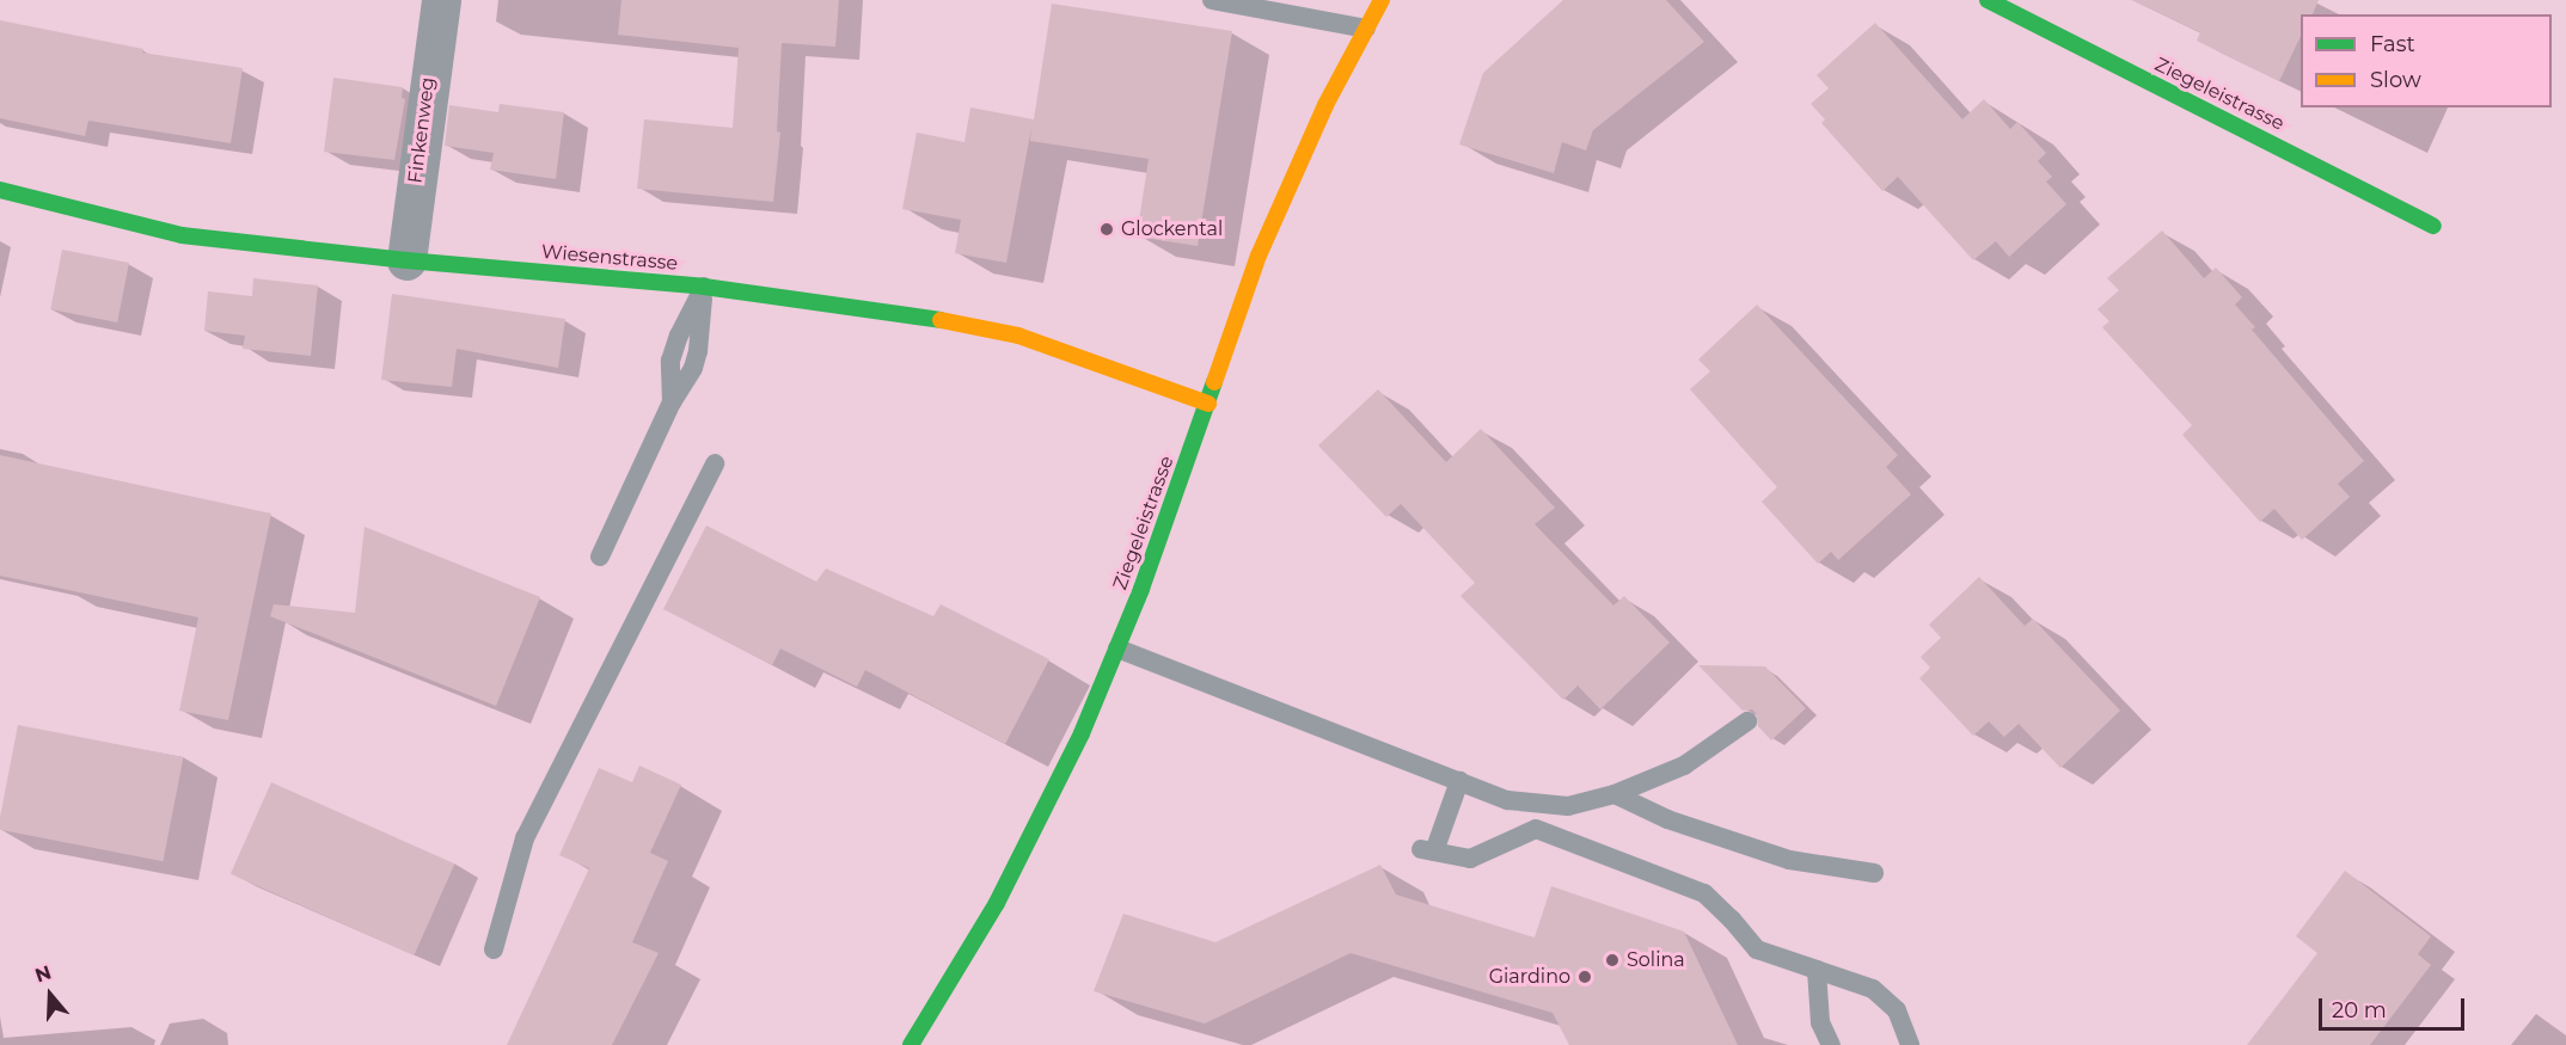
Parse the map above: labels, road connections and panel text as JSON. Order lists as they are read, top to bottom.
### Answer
{
  "streets": {
    "street": ["Ziegeleistrasse", "Finkenweg", "Wiesenstrasse"]
  },
  "crossings": [
    ["Ziegeleistrasse", "Wiesenstrasse"],
    ["Finkenweg", "Wiesenstrasse"]
  ],
  "places": ["Glockental", "Solina", "Giardino"],
  "legend": ["Fast", "Slow"],
  "scale_bar": "20 m",
  "north": "top"
}
